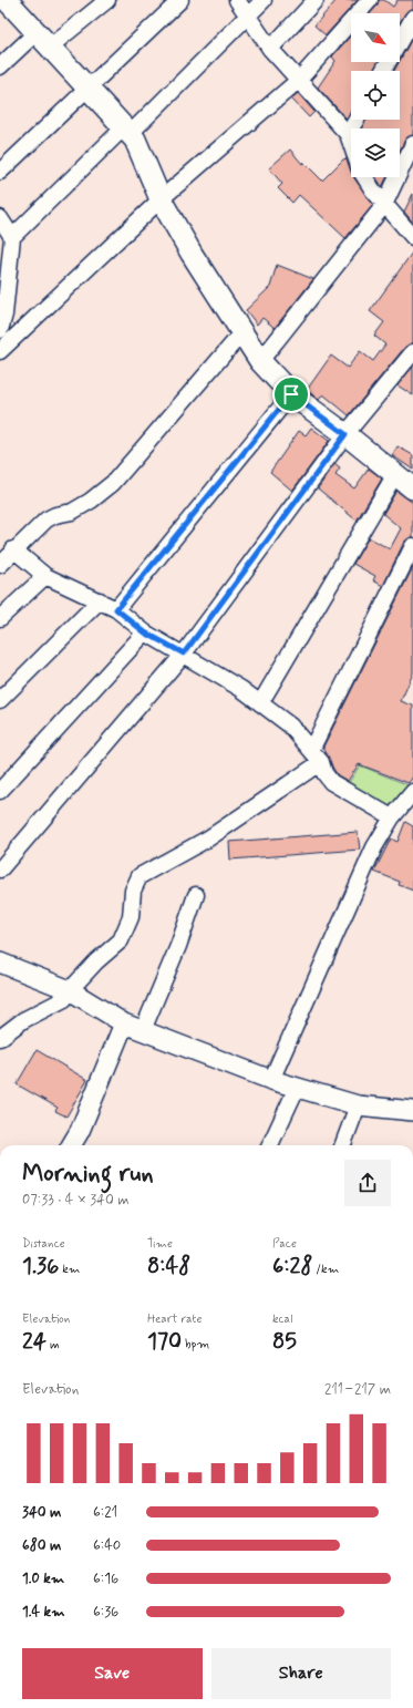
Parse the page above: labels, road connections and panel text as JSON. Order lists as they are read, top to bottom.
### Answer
{
  "north": "bottom right",
  "page": {
    "heading": ["Morning run", "07:33 · 4 × 340 m"],
    "stats": [
      ["Distance", "1.36 km"],
      ["Time", "8:48"],
      ["Pace", "6:28 /km"],
      ["Elevation", "24 m"],
      ["Heart rate", "170 bpm"],
      ["kcal", "85"]
    ],
    "chart": ["Elevation", "211–217 m"],
    "list": [
      {
        "name": "340 m",
        "note": "6:21"
      },
      {
        "name": "680 m",
        "note": "6:40"
      },
      {
        "name": "1.0 km",
        "note": "6:16"
      },
      {
        "name": "1.4 km",
        "note": "6:36"
      }
    ],
    "buttons": ["Save", "Share"]
  }
}
